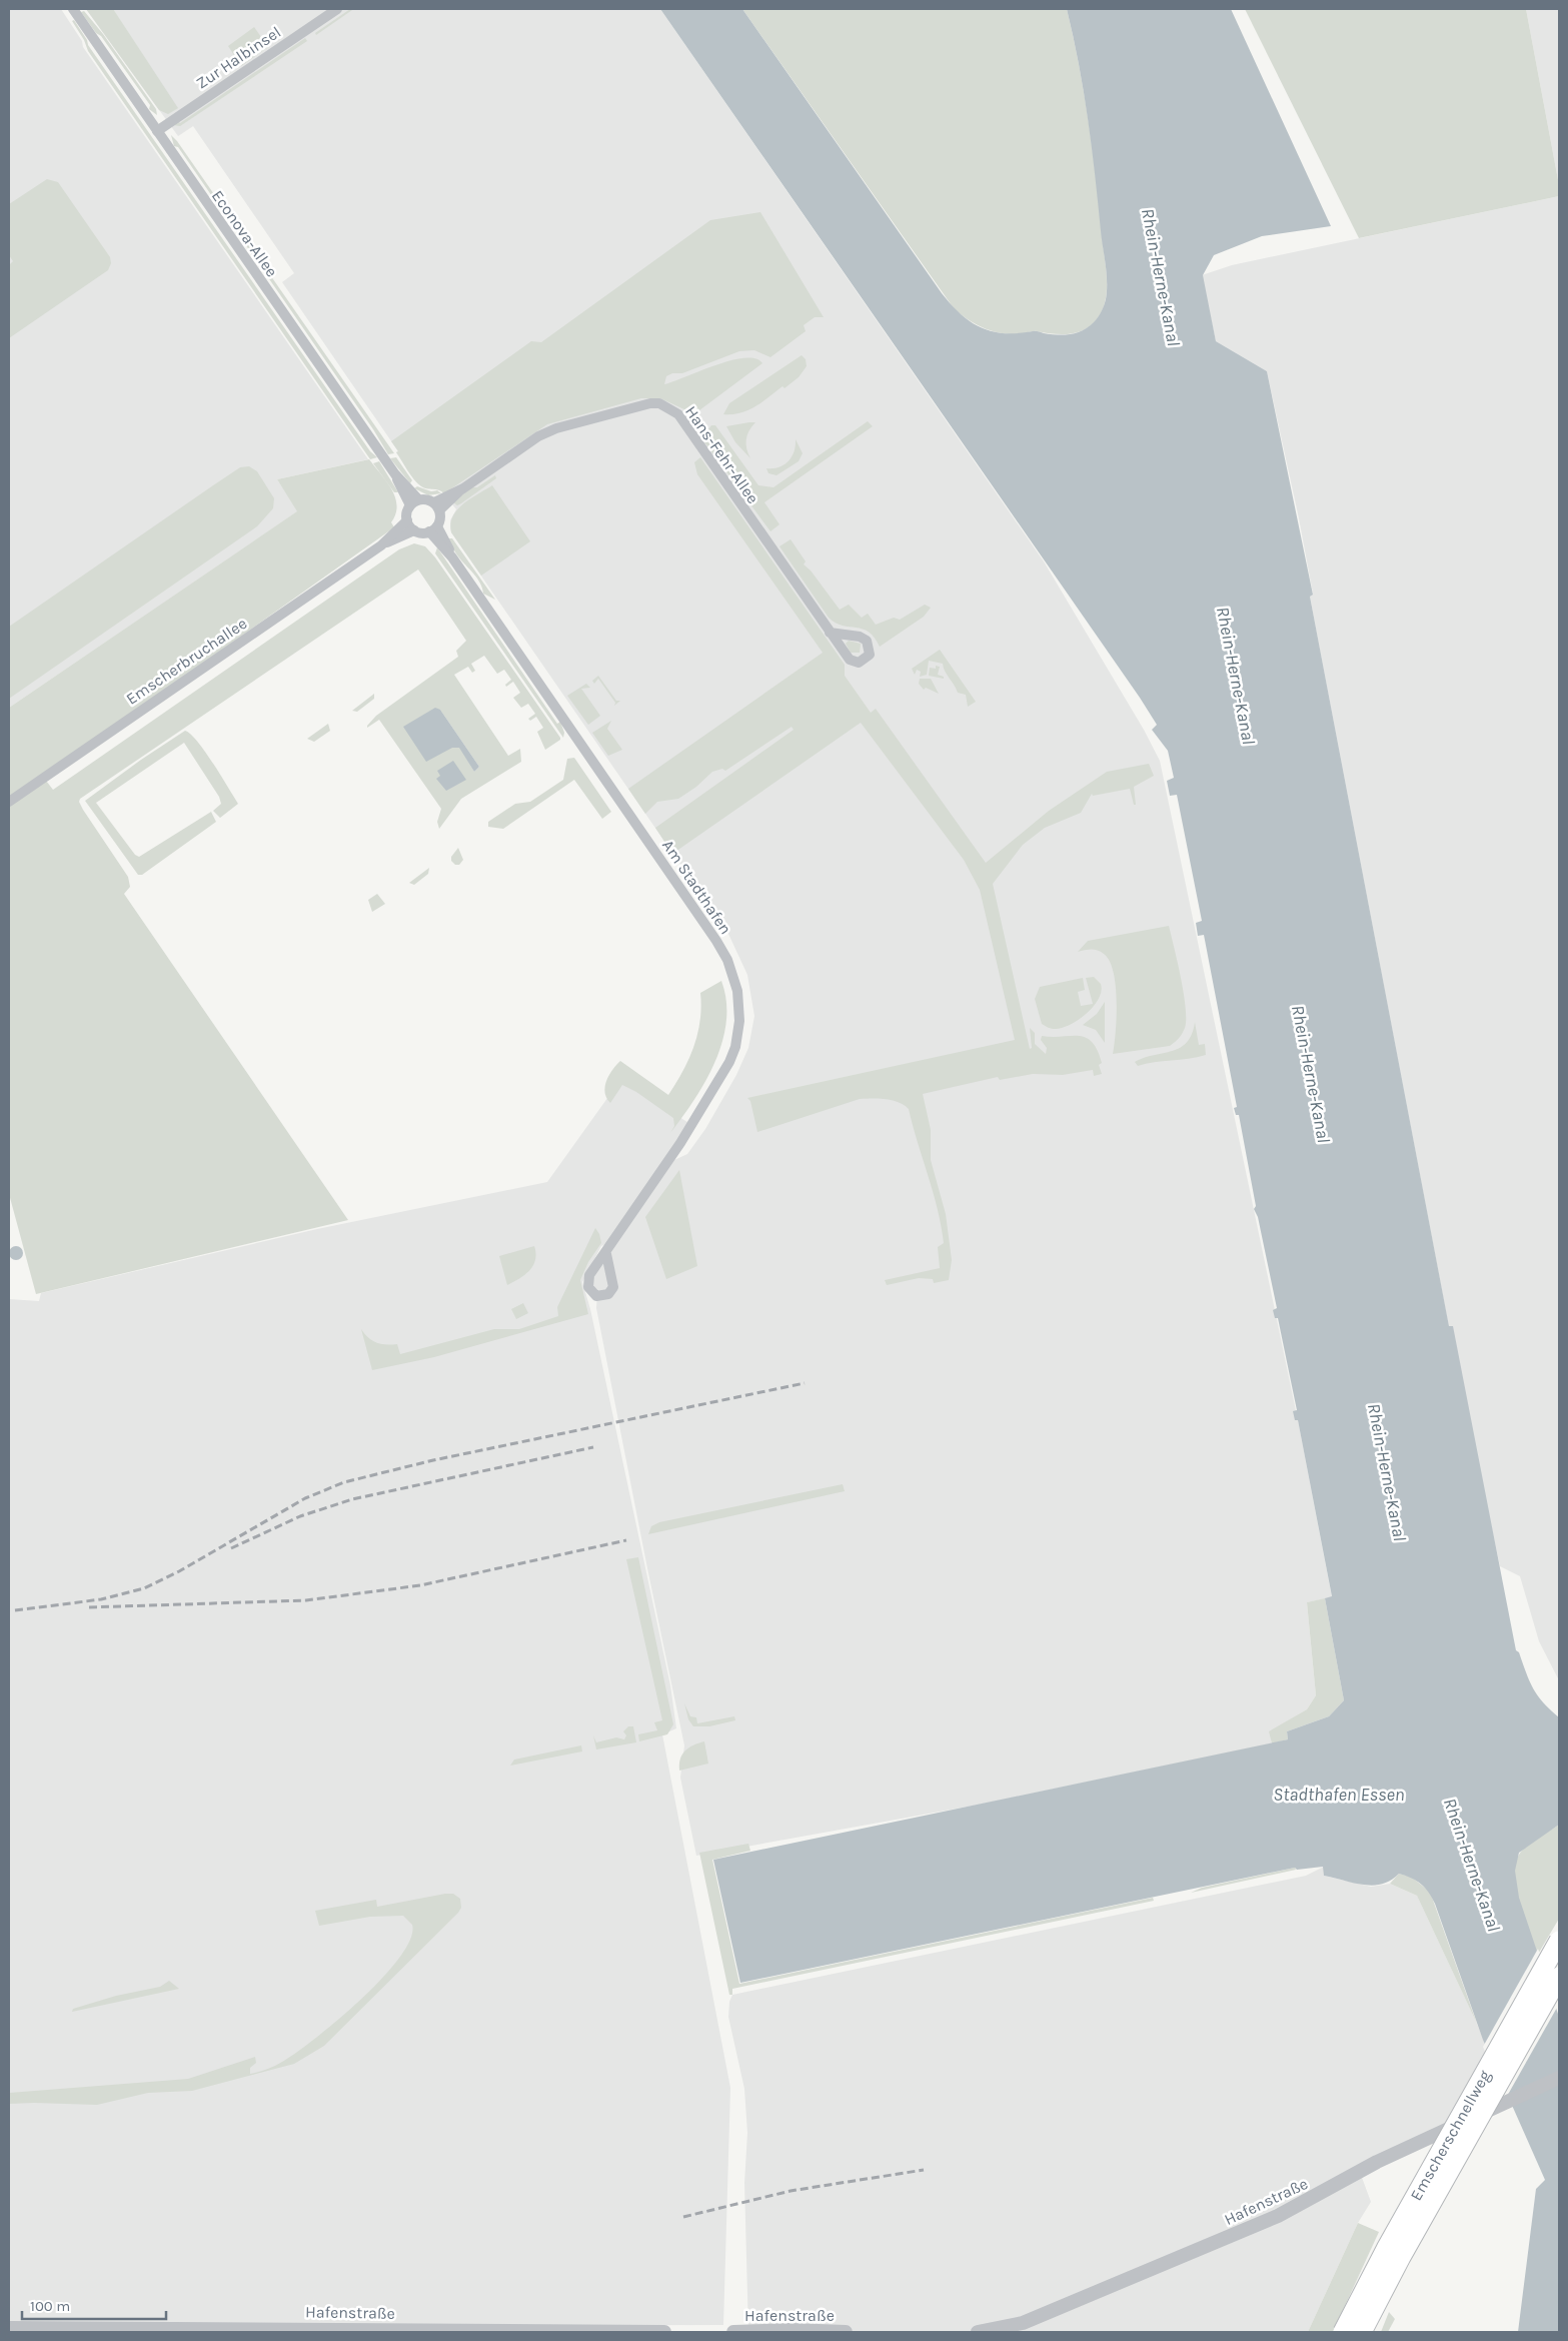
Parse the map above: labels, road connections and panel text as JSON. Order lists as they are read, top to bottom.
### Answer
{
  "streets": {
    "highway": ["Emscherschnellweg"],
    "street": [
      "Zur Halbinsel",
      "Econova-Allee",
      "Hans-Fehr-Allee",
      "Emscherbruchallee",
      "Am Stadthafen",
      "Hafenstraße"
    ]
  },
  "crossings": [
    ["Zur Halbinsel", "Econova-Allee"],
    ["Econova-Allee", "Hans-Fehr-Allee"],
    ["Econova-Allee", "Emscherbruchallee"],
    ["Econova-Allee", "Am Stadthafen"],
    ["Hans-Fehr-Allee", "Emscherbruchallee"],
    ["Hans-Fehr-Allee", "Am Stadthafen"],
    ["Emscherbruchallee", "Am Stadthafen"]
  ],
  "water": ["Rhein-Herne-Kanal", "Stadthafen Essen"],
  "scale_bar": "100 m"
}
